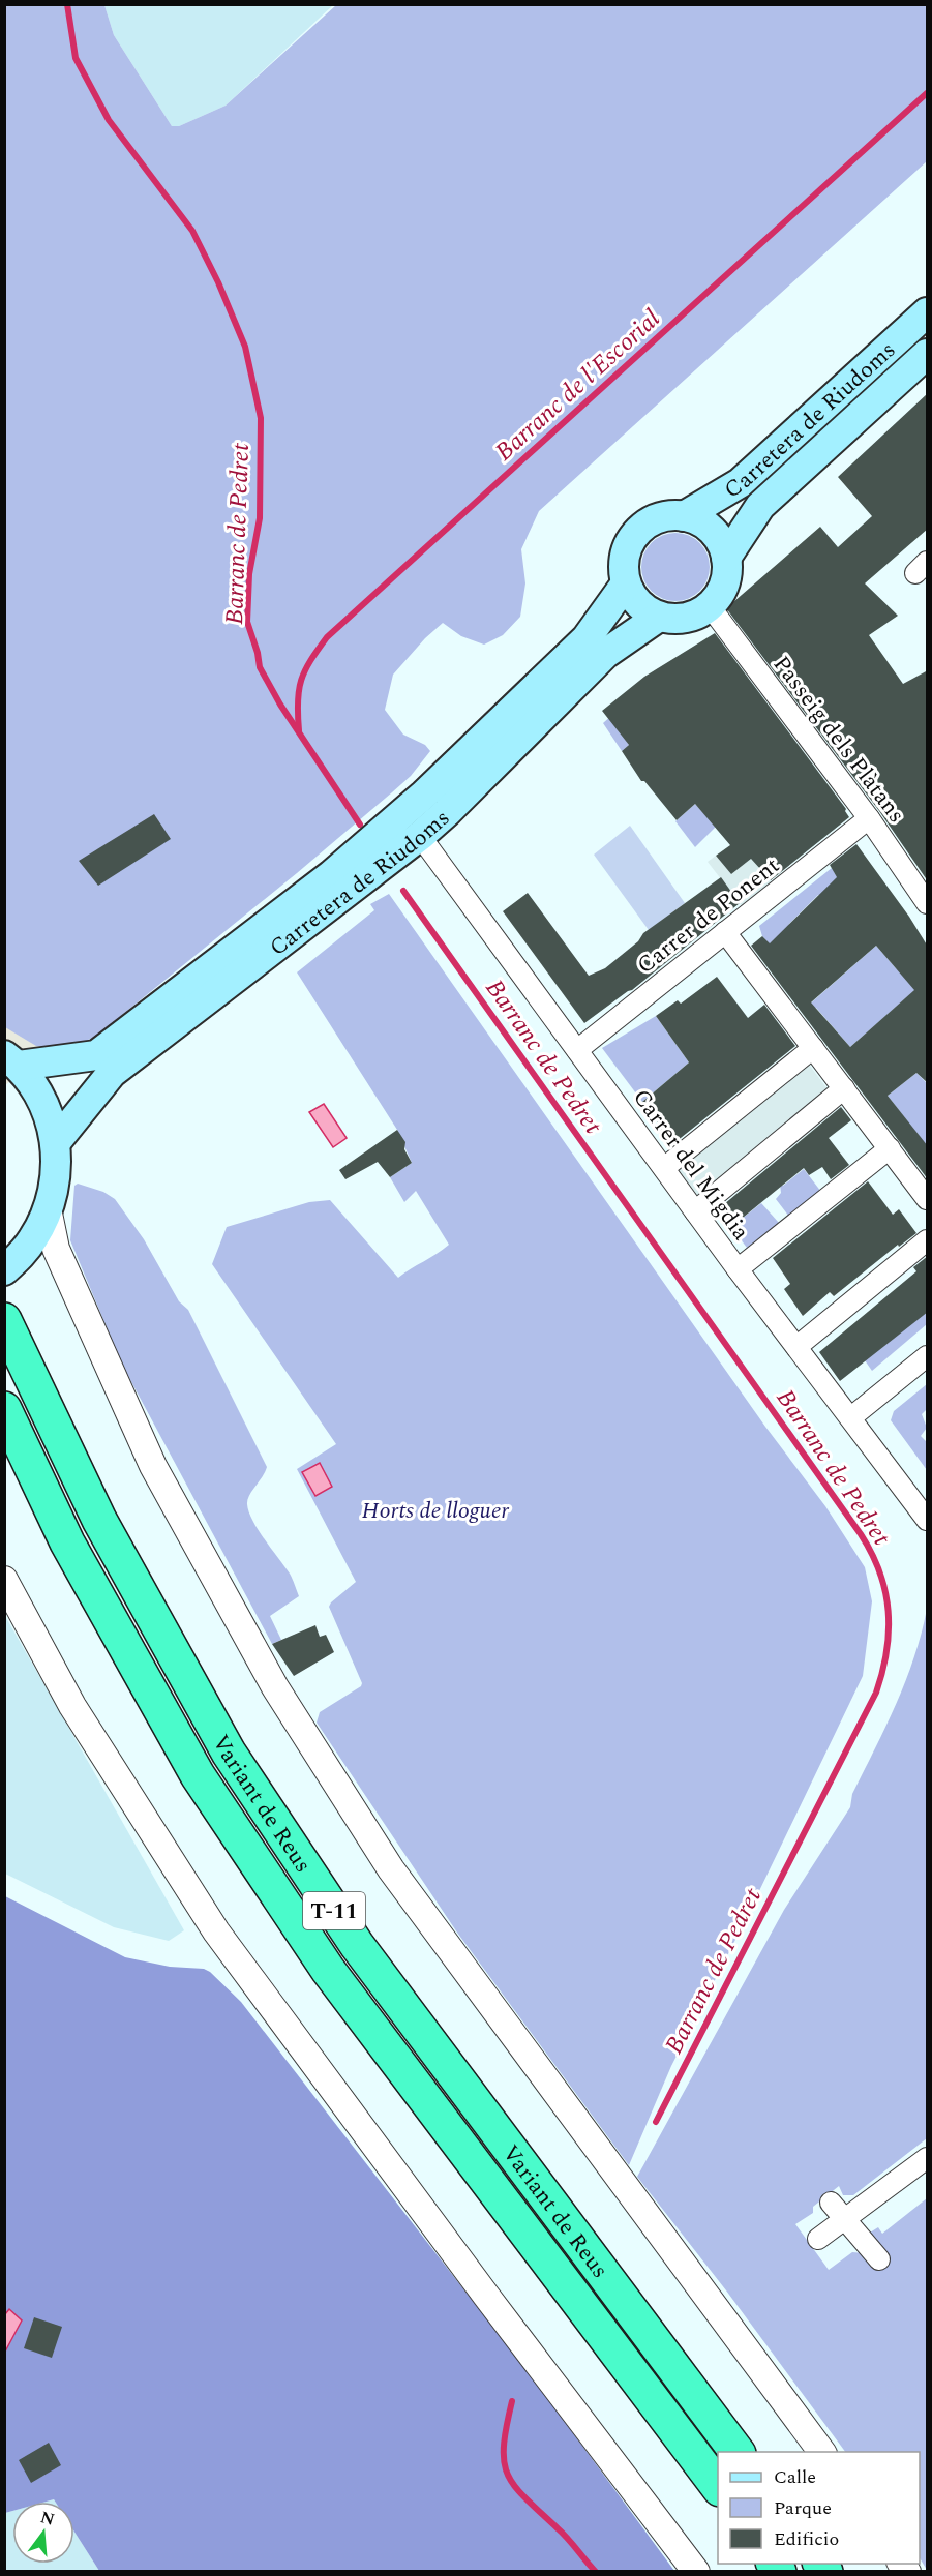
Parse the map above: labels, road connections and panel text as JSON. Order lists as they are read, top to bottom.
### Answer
{
  "streets": {
    "highway": ["Variant de Reus", "T-11"],
    "main road": ["Carretera de Riudoms"],
    "street": ["Passeig dels Plàtans", "Carrer de Ponent", "Carrer del Migdia"]
  },
  "crossings": [
    ["Carretera de Riudoms", "Passeig dels Plàtans"],
    ["Carretera de Riudoms", "Carrer del Migdia"],
    ["Passeig dels Plàtans", "Carrer de Ponent"],
    ["Carrer de Ponent", "Carrer del Migdia"]
  ],
  "water": ["Barranc de l'Escorial", "Barranc de Pedret"],
  "parks": ["Horts de lloguer"],
  "legend": ["Calle", "Parque", "Edificio"],
  "north": "top"
}
